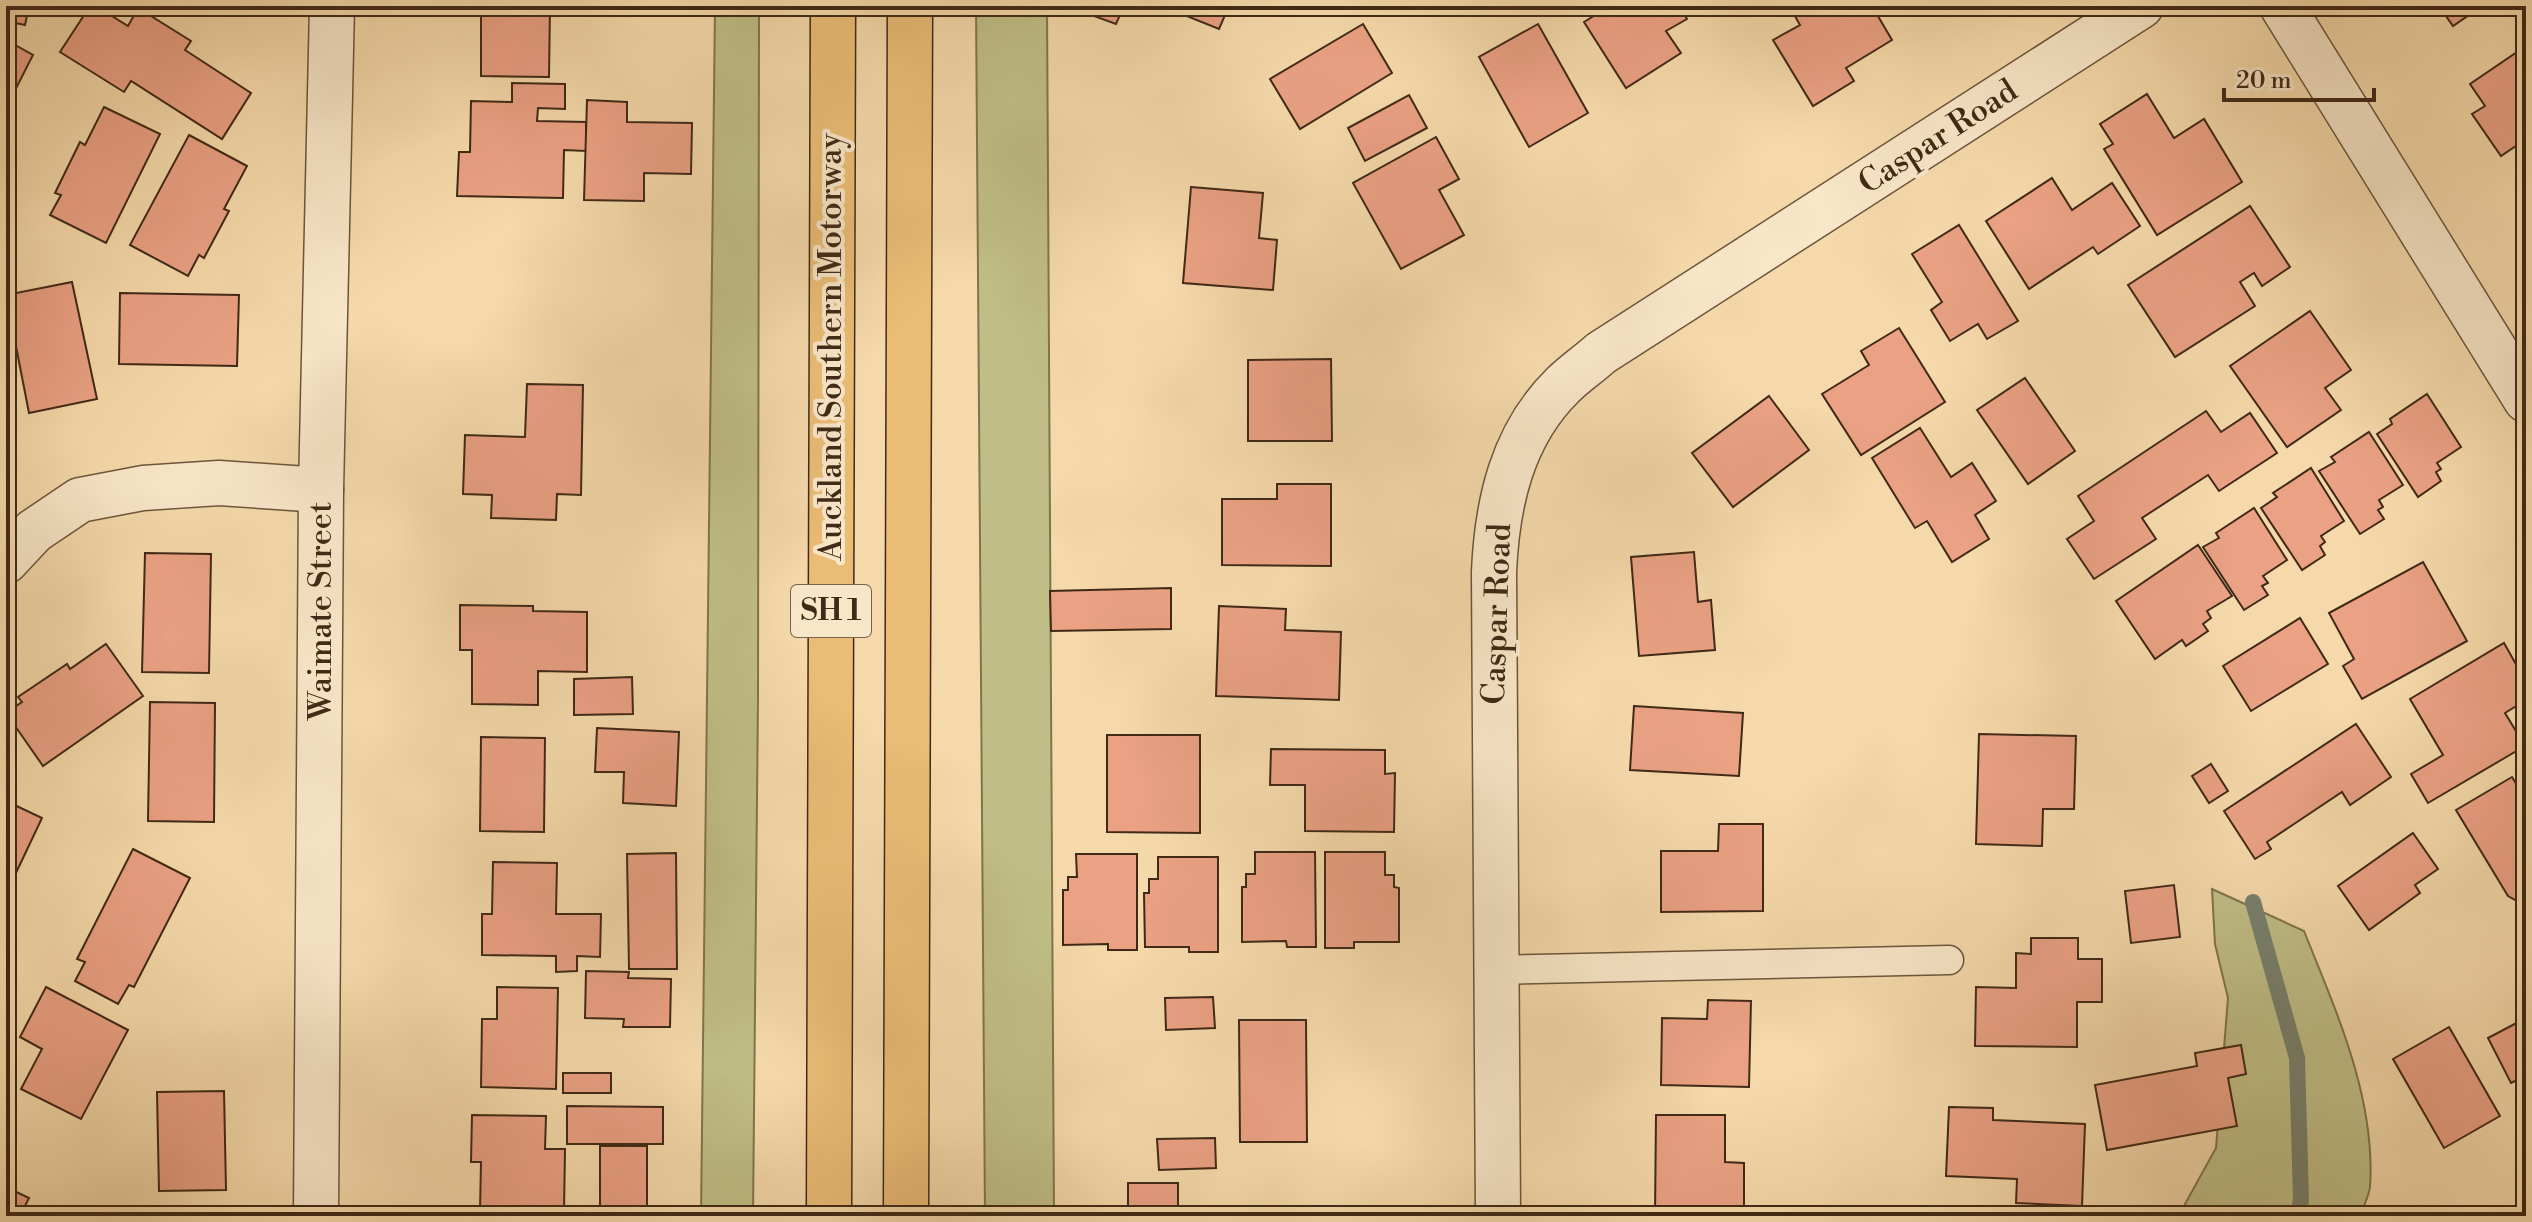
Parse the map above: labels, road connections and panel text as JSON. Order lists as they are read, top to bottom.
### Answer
{
  "streets": {
    "highway": ["Auckland Southern Motorway", "SH 1"],
    "street": ["Caspar Road", "Waimate Street"]
  },
  "scale_bar": "20 m"
}
